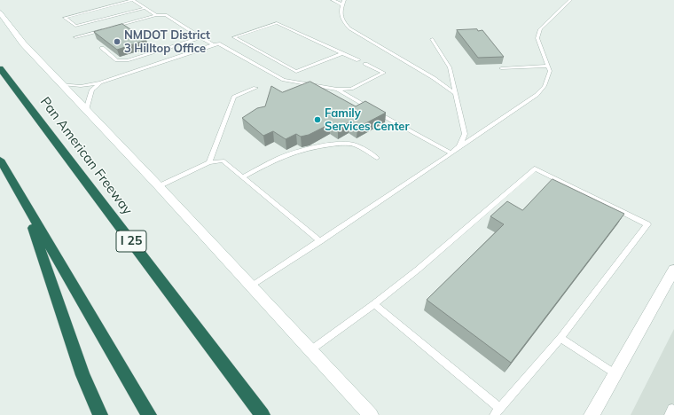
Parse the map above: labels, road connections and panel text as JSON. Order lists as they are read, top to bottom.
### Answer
{
  "streets": {
    "highway": ["Pan American Freeway", "I 25"]
  },
  "places": ["NMDOT District 3 Hilltop Office", "Family Services Center"]
}
